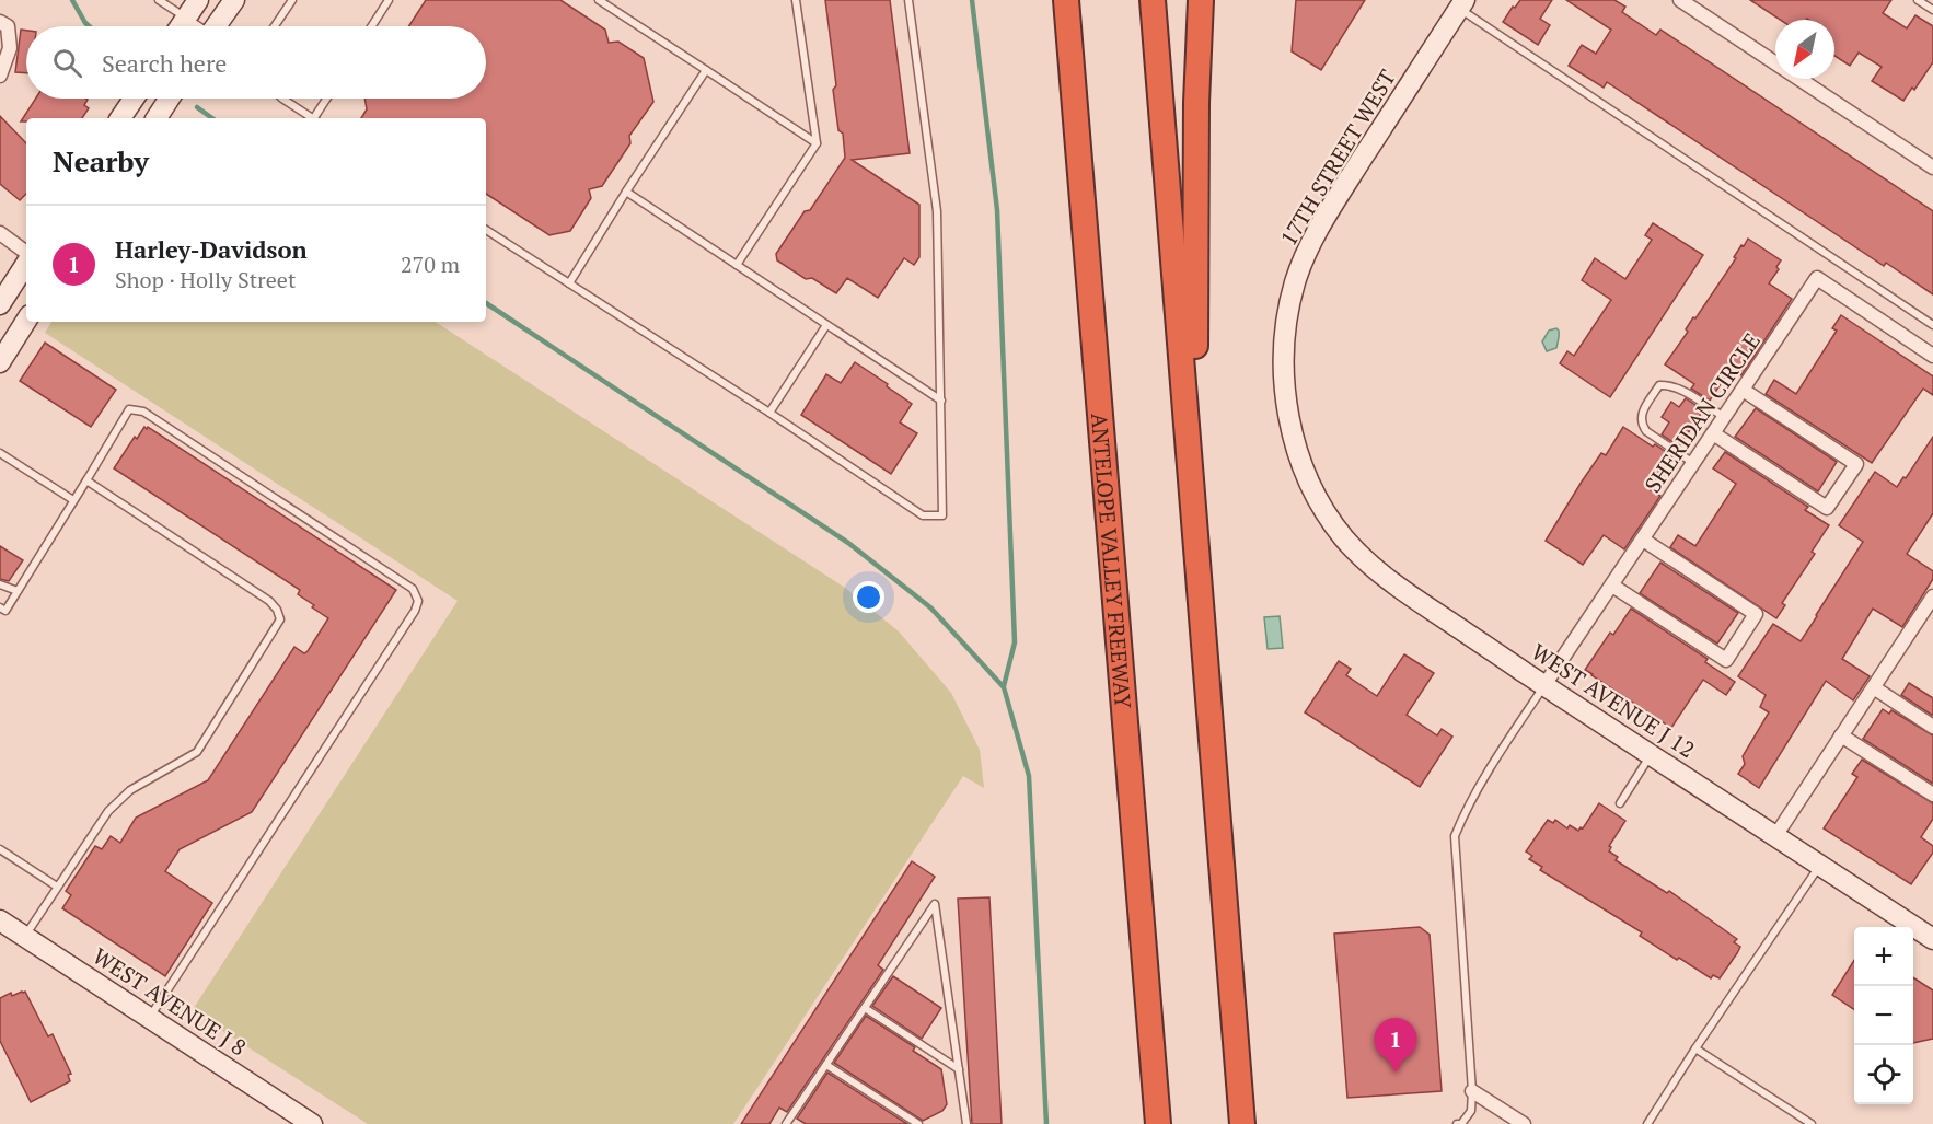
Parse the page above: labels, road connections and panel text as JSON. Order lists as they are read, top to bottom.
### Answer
{
  "streets": {
    "highway": ["ANTELOPE VALLEY FREEWAY"],
    "street": [
      "17TH STREET WEST",
      "SHERIDAN CIRCLE",
      "WEST AVENUE J 12",
      "WEST AVENUE J 8"
    ]
  },
  "crossings": [
    ["17TH STREET WEST", "WEST AVENUE J 12"],
    ["SHERIDAN CIRCLE", "WEST AVENUE J 12"]
  ],
  "north": "bottom left",
  "page": {
    "search": "Search here",
    "heading": "Nearby",
    "list": [
      {
        "mark": "1",
        "name": "Harley-Davidson",
        "note": "Shop · Holly Street",
        "value": "270 m"
      }
    ],
    "map_buttons": ["+", "−"],
    "pins": "1"
  }
}
